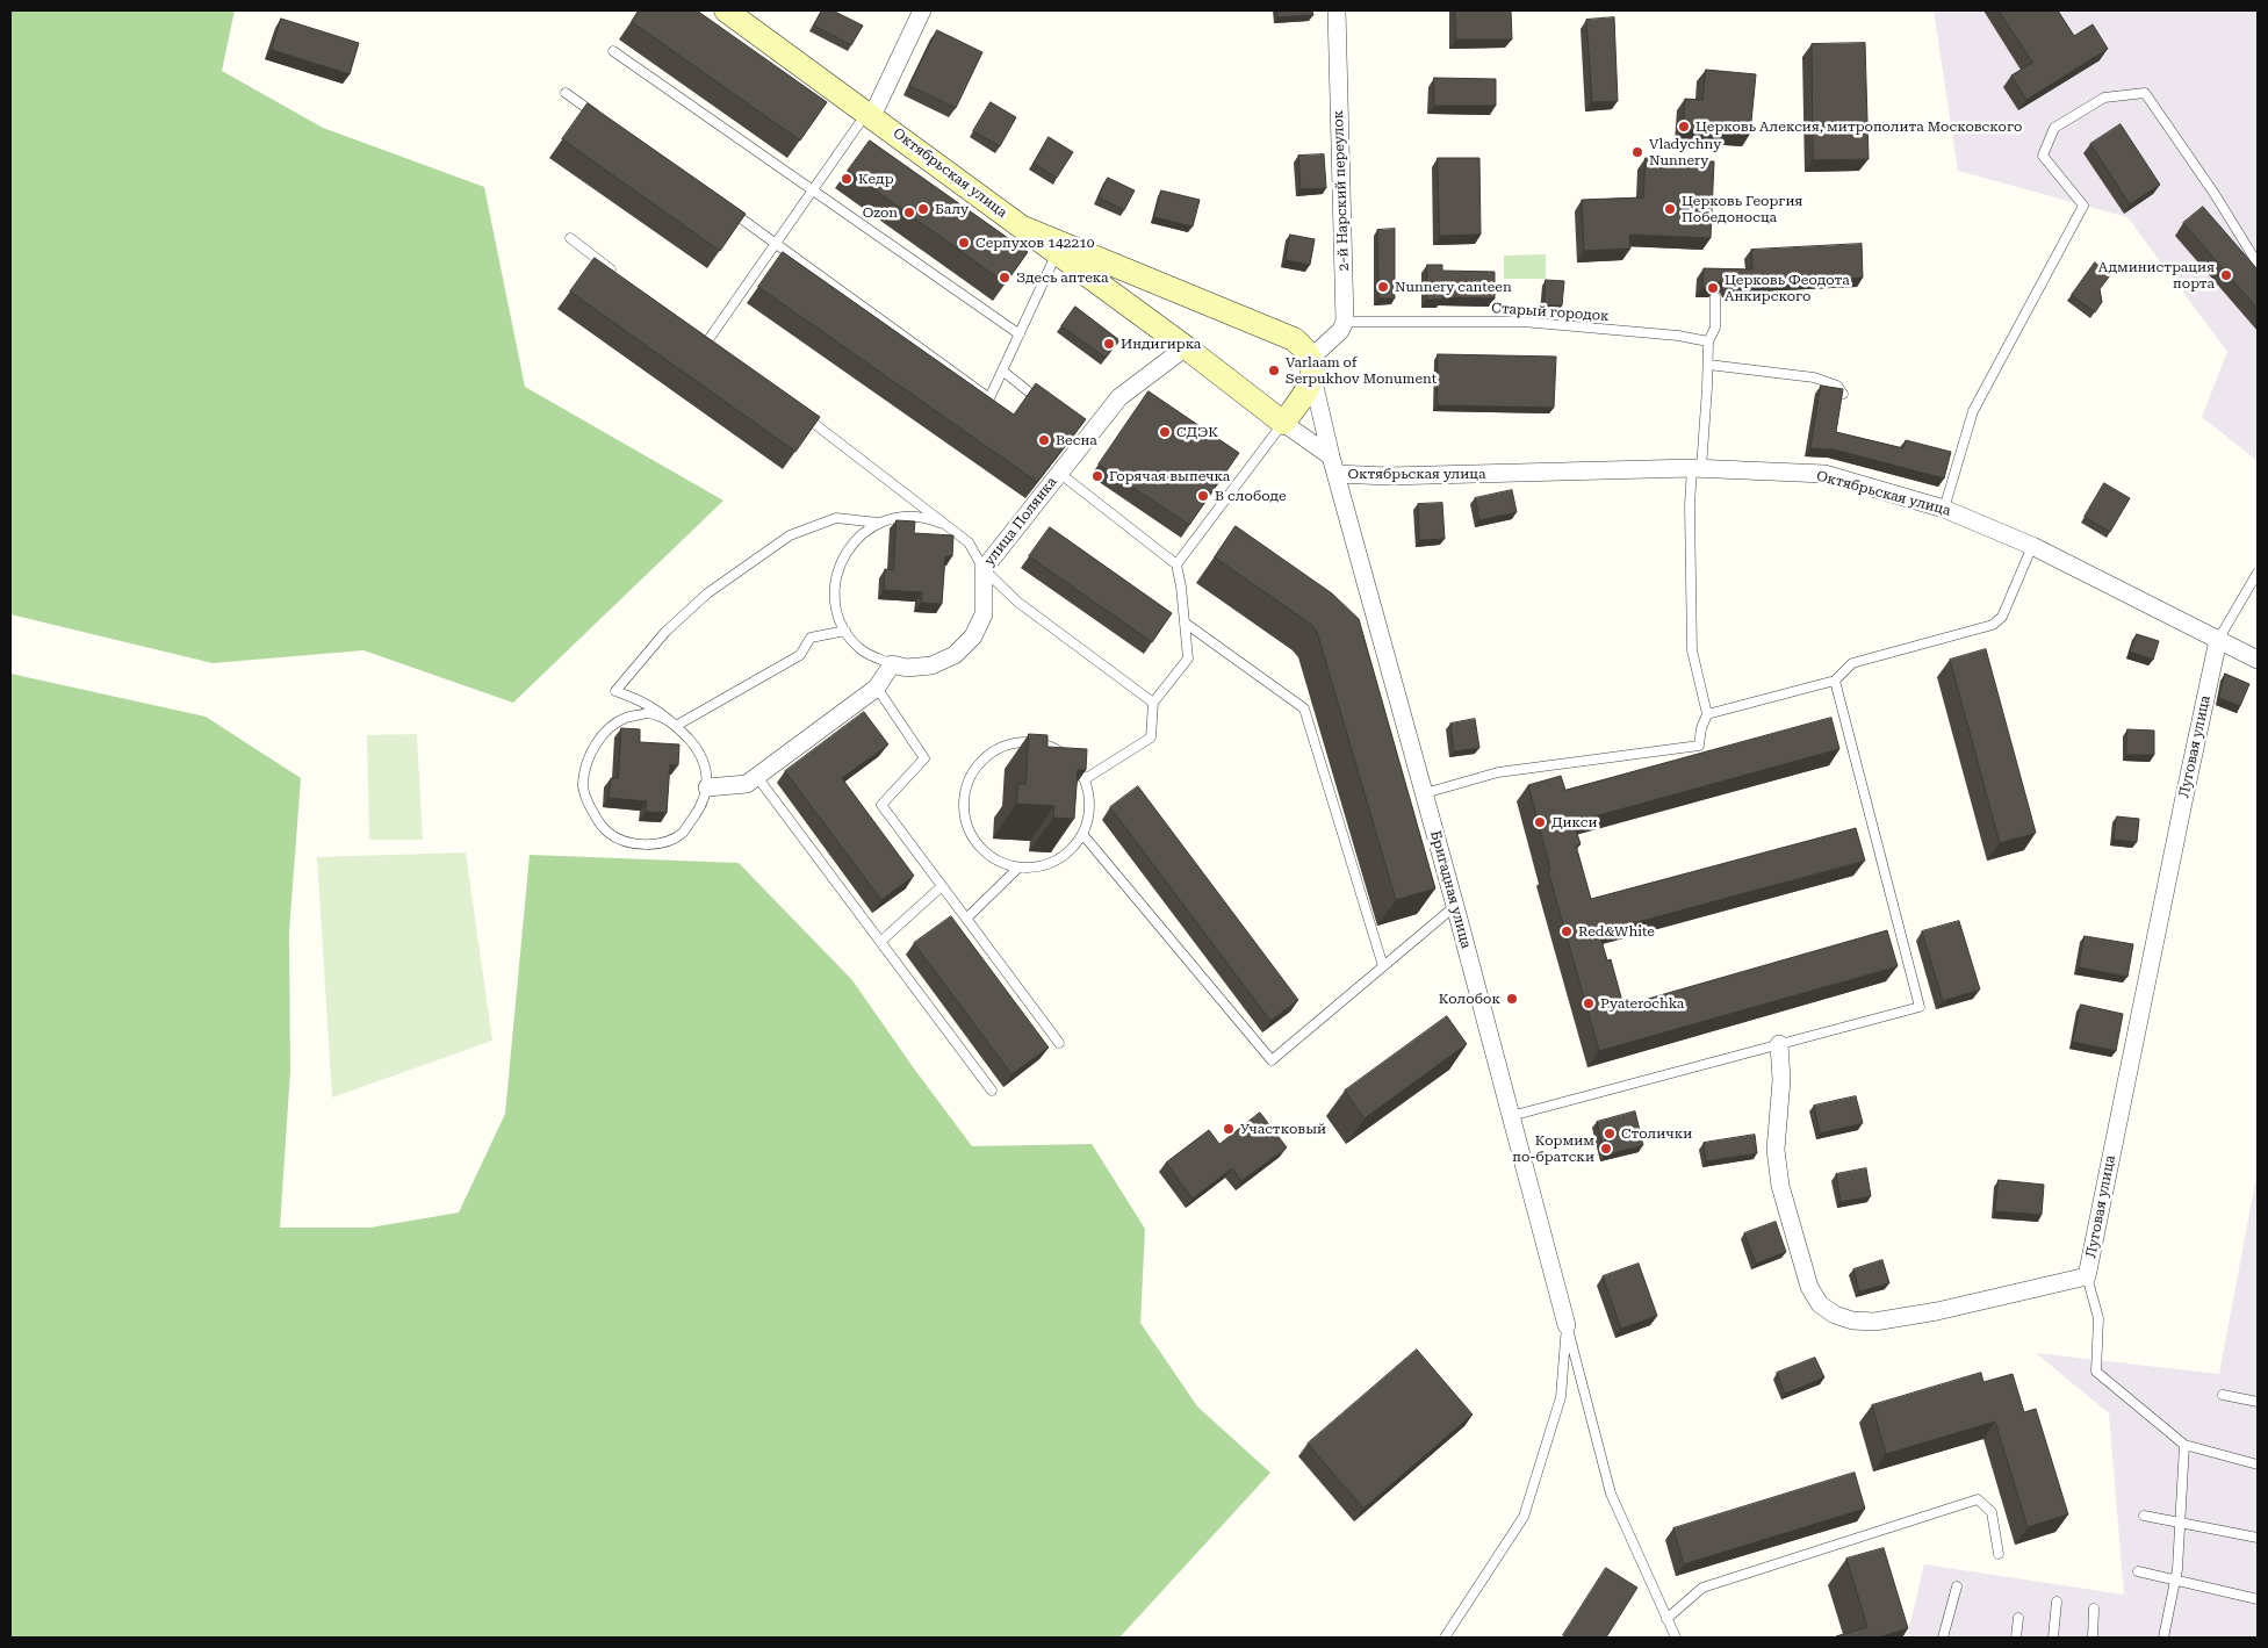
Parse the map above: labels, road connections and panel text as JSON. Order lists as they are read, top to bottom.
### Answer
{
  "streets": {
    "street": [
      "Октябрьская улица",
      "2-й Нарский переулок",
      "улица Полянка",
      "Луговая улица",
      "Бригадная улица"
    ],
    "lane": ["Старый городок"]
  },
  "crossings": [
    ["Октябрьская улица", "улица Полянка"],
    ["Октябрьская улица", "Луговая улица"],
    ["Октябрьская улица", "Бригадная улица"],
    ["2-й Нарский переулок", "Старый городок"]
  ],
  "places": [
    "Церковь Алексия, митрополита Московского",
    "Vladychny Nunnery",
    "Кедр",
    "Балу",
    "Церковь Георгия Победоносца",
    "Ozon",
    "Серпухов 142210",
    "Администрация порта",
    "Здесь аптека",
    "Nunnery canteen",
    "Церковь Феодота Анкирского",
    "Индигирка",
    "Varlaam of Serpukhov Monument",
    "СДЭК",
    "Весна",
    "Горячая выпечка",
    "В слободе",
    "Дикси",
    "Red&White",
    "Колобок",
    "Pyaterochka",
    "Участковый",
    "Столички",
    "Кормим по-братски"
  ]
}
